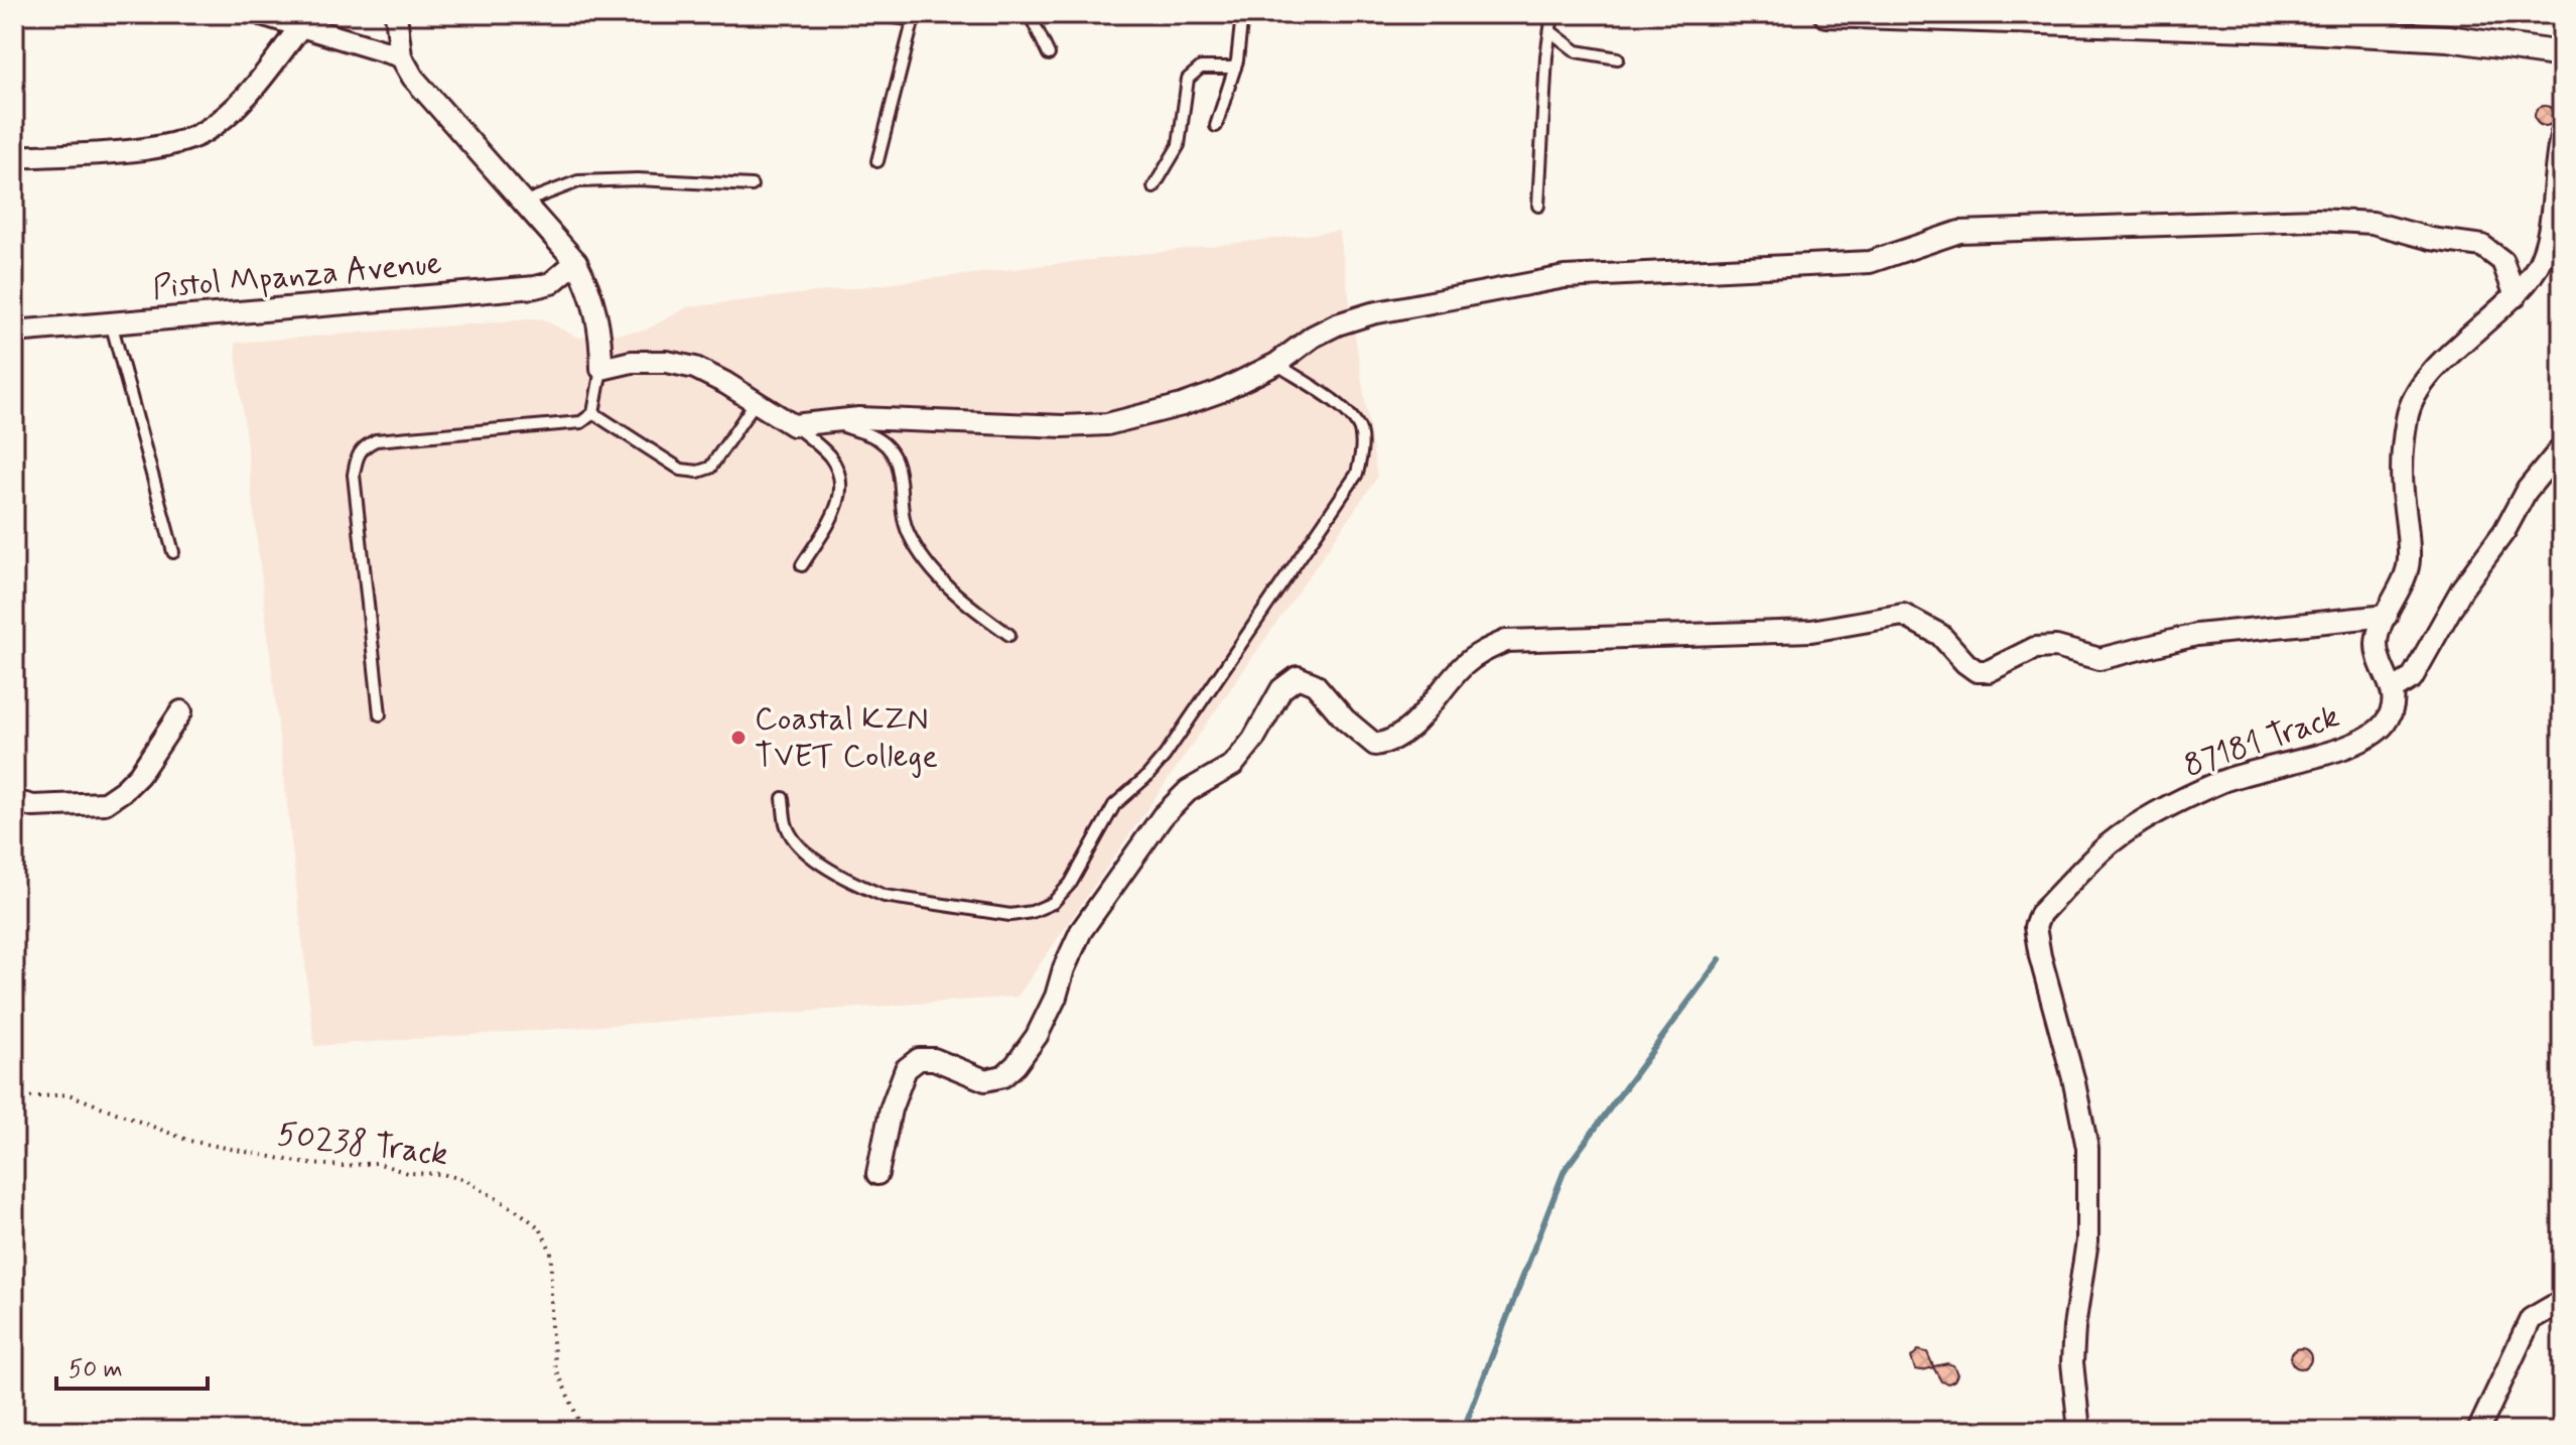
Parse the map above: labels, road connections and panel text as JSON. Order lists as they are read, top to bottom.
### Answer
{
  "streets": {
    "street": ["Pistol Mpanza Avenue", "87181 Track"],
    "path": ["50238 Track"]
  },
  "places": ["Coastal KZN TVET College"],
  "scale_bar": "50 m"
}
